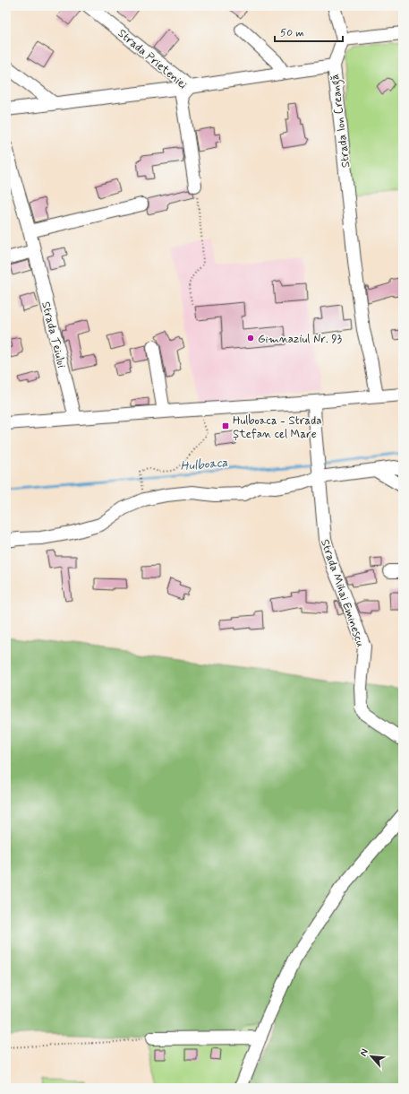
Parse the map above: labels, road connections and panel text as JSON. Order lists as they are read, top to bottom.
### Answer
{
  "streets": {
    "street": [
      "Strada Prieteniei",
      "Strada Ion Creangă",
      "Strada Teiului",
      "Strada Mihai Eminescu"
    ]
  },
  "crossings": [
    ["Strada Prieteniei", "Strada Ion Creangă"]
  ],
  "water": ["Hulboaca"],
  "places": {
    "other": ["Gimnaziul Nr. 93"],
    "transit": ["Hulboaca - Strada Ștefan cel Mare"]
  },
  "scale_bar": "50 m",
  "north": "top left"
}
